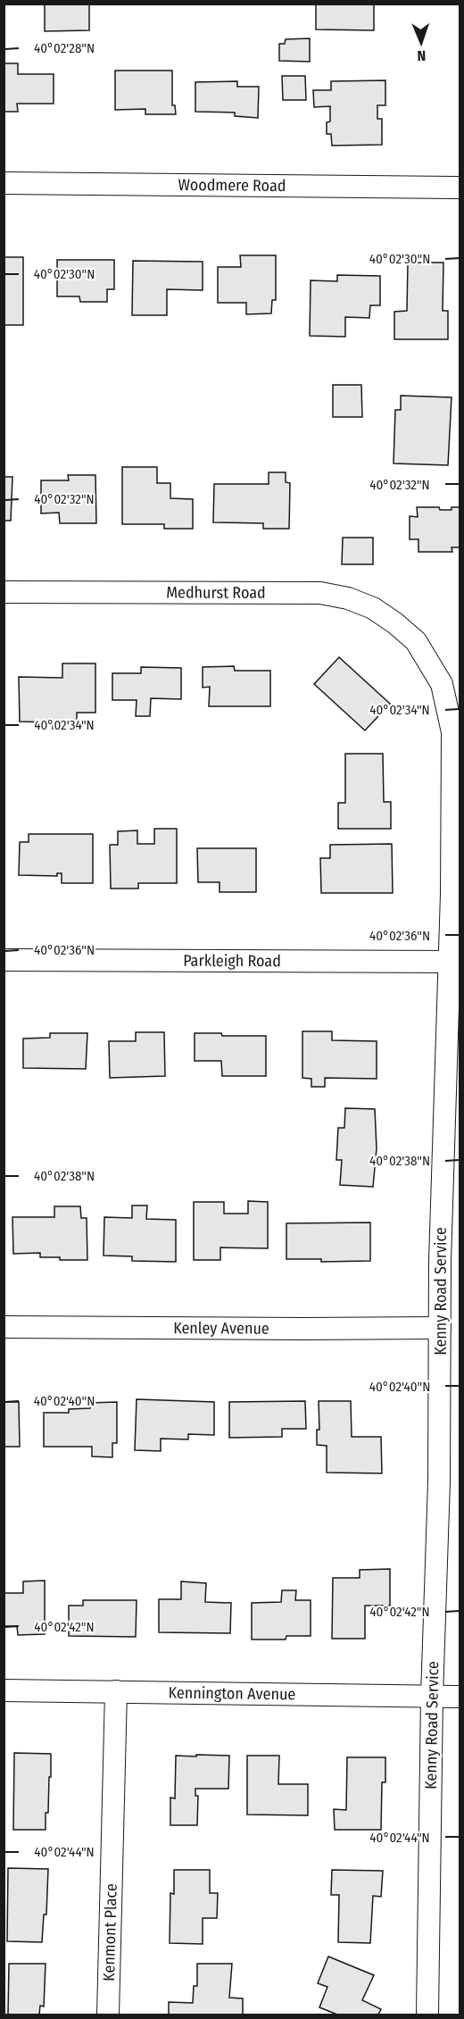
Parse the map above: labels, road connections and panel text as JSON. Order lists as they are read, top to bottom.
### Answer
{
  "streets": {
    "street": [
      "Woodmere Road",
      "Medhurst Road",
      "Parkleigh Road",
      "Kenny Road Service",
      "Kenley Avenue",
      "Kennington Avenue",
      "Kenmont Place"
    ]
  },
  "crossings": [
    ["Medhurst Road", "Kenny Road Service"],
    ["Parkleigh Road", "Kenny Road Service"],
    ["Kenny Road Service", "Kenley Avenue"],
    ["Kenny Road Service", "Kennington Avenue"],
    ["Kennington Avenue", "Kenmont Place"]
  ],
  "north": "bottom",
  "coordinates": [
    "40°02'28\"N",
    "40°02'30\"N",
    "40°02'32\"N",
    "40°02'34\"N",
    "40°02'36\"N",
    "40°02'38\"N",
    "40°02'40\"N",
    "40°02'42\"N",
    "40°02'44\"N"
  ]
}
